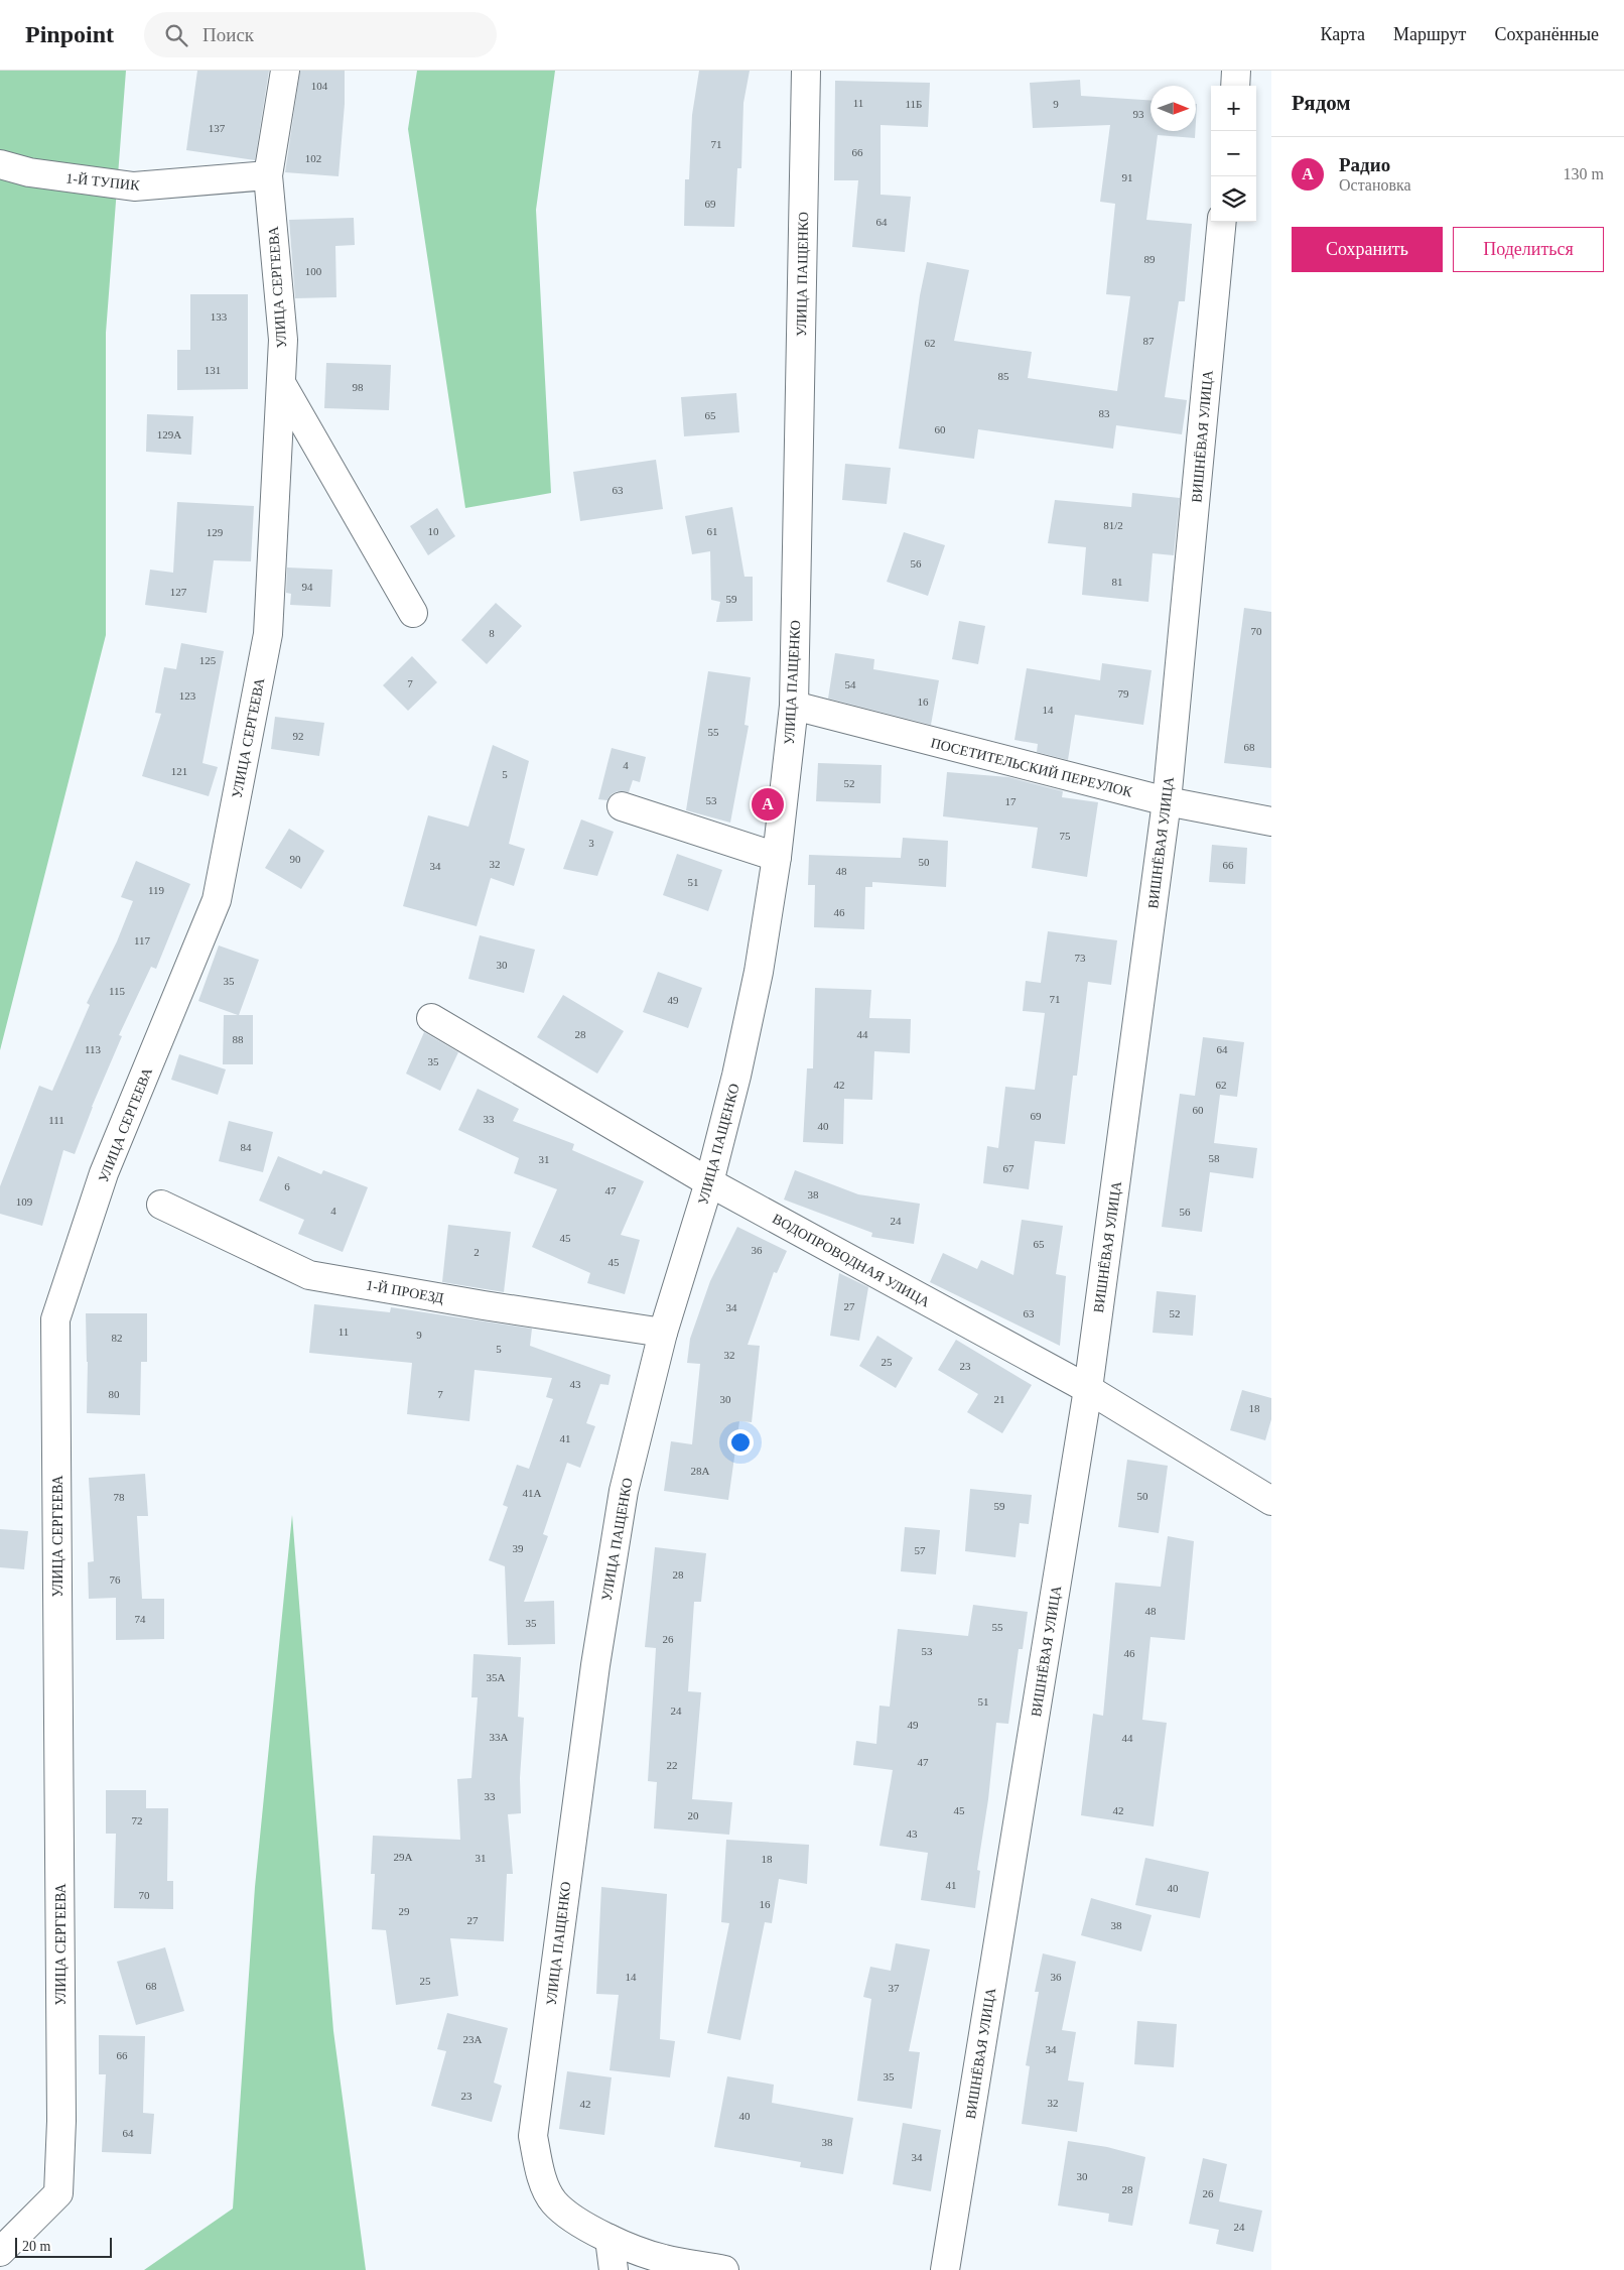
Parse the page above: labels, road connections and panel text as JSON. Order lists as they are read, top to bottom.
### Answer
{
  "streets": {
    "street": [
      "1-Й ТУПИК",
      "УЛИЦА ПАЩЕНКО",
      "УЛИЦА СЕРГЕЕВА",
      "ВИШНЁВАЯ УЛИЦА",
      "ПОСЕТИТЕЛЬСКИЙ ПЕРЕУЛОК",
      "ВОДОПРОВОДНАЯ УЛИЦА",
      "1-Й ПРОЕЗД"
    ]
  },
  "crossings": [
    ["1-Й ТУПИК", "УЛИЦА СЕРГЕЕВА"],
    ["УЛИЦА ПАЩЕНКО", "ПОСЕТИТЕЛЬСКИЙ ПЕРЕУЛОК"],
    ["УЛИЦА ПАЩЕНКО", "ВОДОПРОВОДНАЯ УЛИЦА"],
    ["УЛИЦА ПАЩЕНКО", "1-Й ПРОЕЗД"],
    ["ВИШНЁВАЯ УЛИЦА", "ПОСЕТИТЕЛЬСКИЙ ПЕРЕУЛОК"],
    ["ВИШНЁВАЯ УЛИЦА", "ВОДОПРОВОДНАЯ УЛИЦА"]
  ],
  "house_numbers": [
    "104",
    "11",
    "11Б",
    "9",
    "93",
    "137",
    "71",
    "66",
    "102",
    "91",
    "69",
    "64",
    "89",
    "100",
    "133",
    "87",
    "62",
    "131",
    "85",
    "98",
    "83",
    "65",
    "60",
    "129А",
    "63",
    "81/2",
    "10",
    "61",
    "129",
    "56",
    "81",
    "94",
    "127",
    "59",
    "70",
    "8",
    "125",
    "7",
    "54",
    "79",
    "123",
    "16",
    "14",
    "55",
    "92",
    "68",
    "4",
    "121",
    "5",
    "52",
    "53",
    "17",
    "75",
    "3",
    "90",
    "50",
    "32",
    "66",
    "34",
    "48",
    "51",
    "119",
    "46",
    "117",
    "73",
    "30",
    "35",
    "115",
    "71",
    "49",
    "28",
    "44",
    "88",
    "113",
    "64",
    "35",
    "42",
    "62",
    "60",
    "69",
    "33",
    "111",
    "40",
    "84",
    "58",
    "31",
    "67",
    "6",
    "47",
    "38",
    "109",
    "4",
    "56",
    "24",
    "45",
    "65",
    "36",
    "2",
    "45",
    "27",
    "34",
    "63",
    "52",
    "11",
    "9",
    "82",
    "5",
    "32",
    "25",
    "23",
    "43",
    "80",
    "7",
    "30",
    "21",
    "18",
    "41",
    "28А",
    "41А",
    "50",
    "78",
    "59",
    "39",
    "57",
    "28",
    "76",
    "48",
    "74",
    "35",
    "55",
    "26",
    "53",
    "46",
    "35А",
    "51",
    "24",
    "49",
    "33А",
    "44",
    "47",
    "22",
    "33",
    "45",
    "42",
    "20",
    "72",
    "43",
    "29А",
    "31",
    "18",
    "41",
    "40",
    "70",
    "16",
    "29",
    "27",
    "38",
    "14",
    "36",
    "25",
    "68",
    "37",
    "23А",
    "34",
    "66",
    "35",
    "23",
    "32",
    "42",
    "40",
    "64",
    "38",
    "34",
    "30",
    "28",
    "26",
    "24"
  ],
  "scale_bar": "20 m",
  "north": "right",
  "page": {
    "header": "Pinpoint",
    "search": "Поиск",
    "nav": ["Карта", "Маршрут", "Сохранённые"],
    "heading": "Рядом",
    "map_buttons": ["+", "−"],
    "list": [
      {
        "mark": "A",
        "name": "Радио",
        "note": "Остановка",
        "value": "130 m"
      }
    ],
    "buttons": ["Сохранить", "Поделиться"],
    "pins": "A",
    "scale": "20 m"
  }
}
